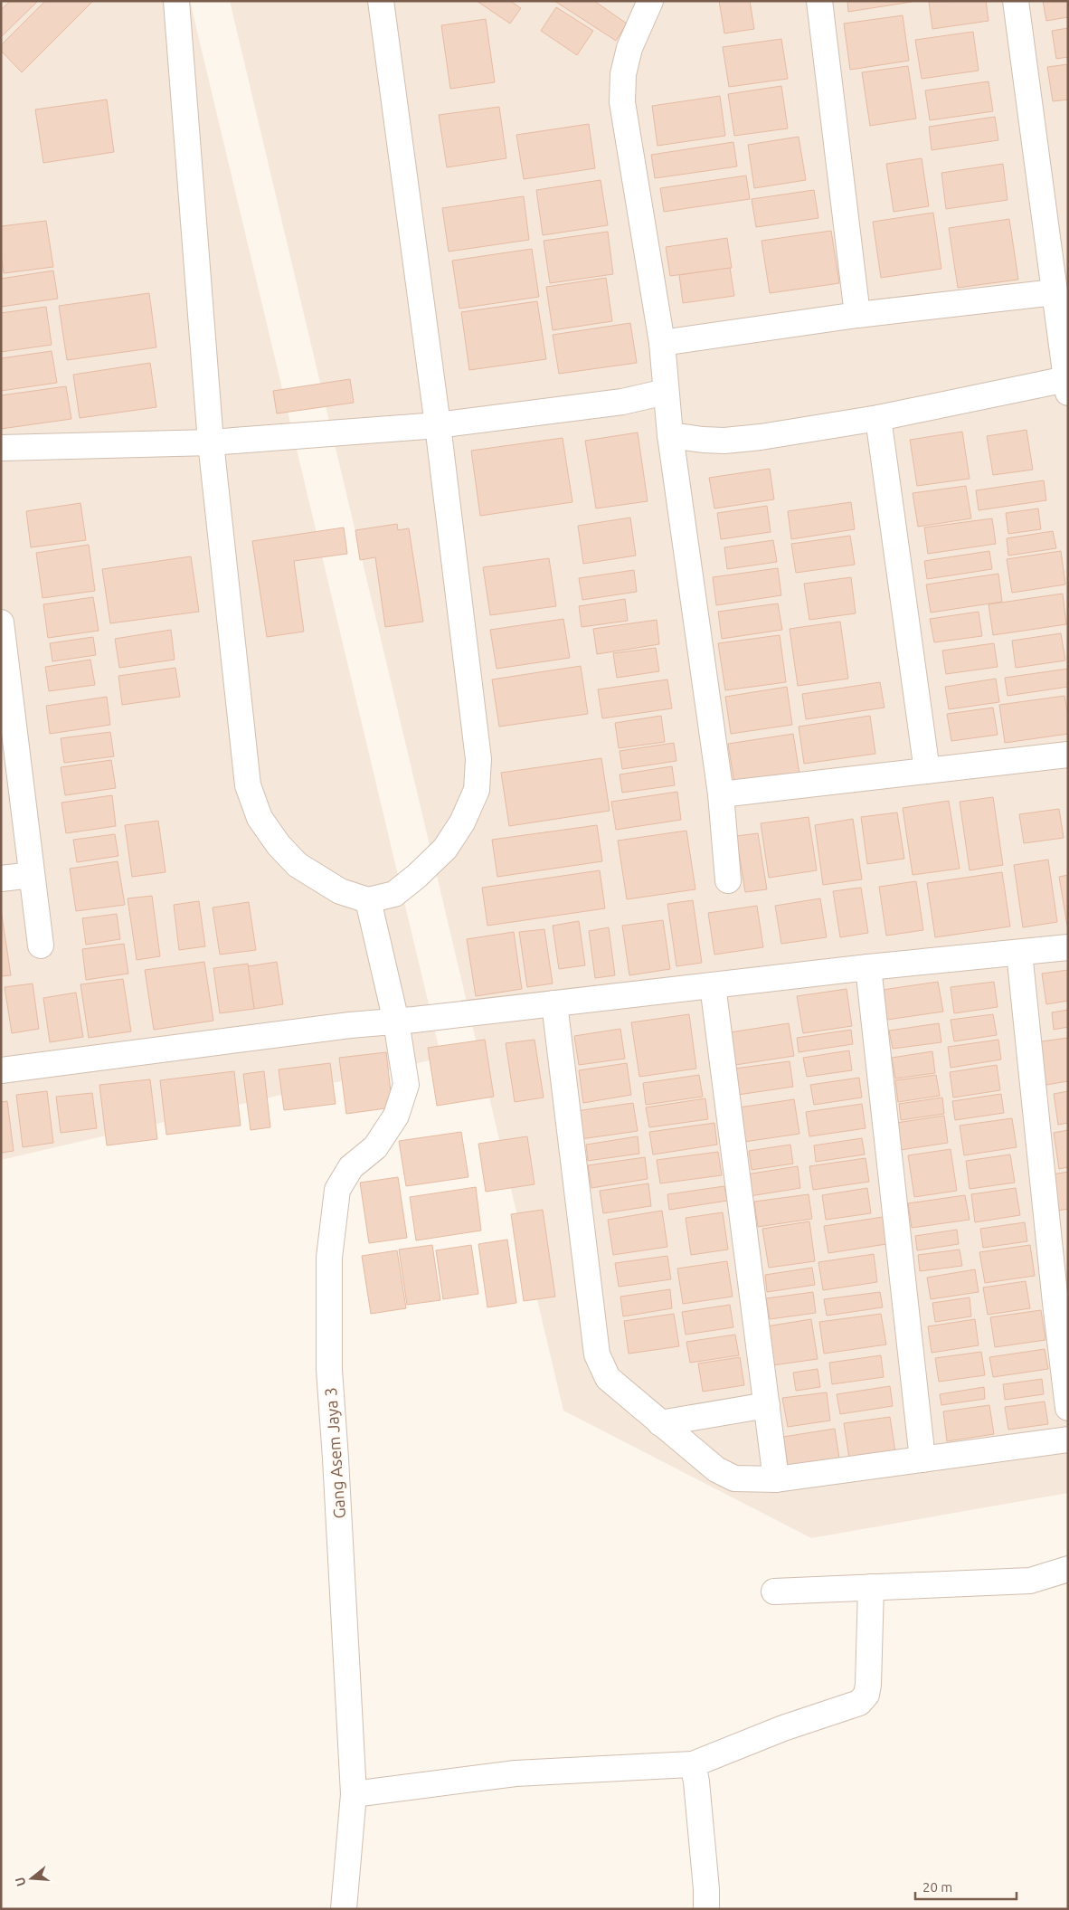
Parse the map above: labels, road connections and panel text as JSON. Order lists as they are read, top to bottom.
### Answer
{
  "streets": {
    "street": ["Gang Asem Jaya 3"]
  },
  "scale_bar": "20 m",
  "north": "left"
}
